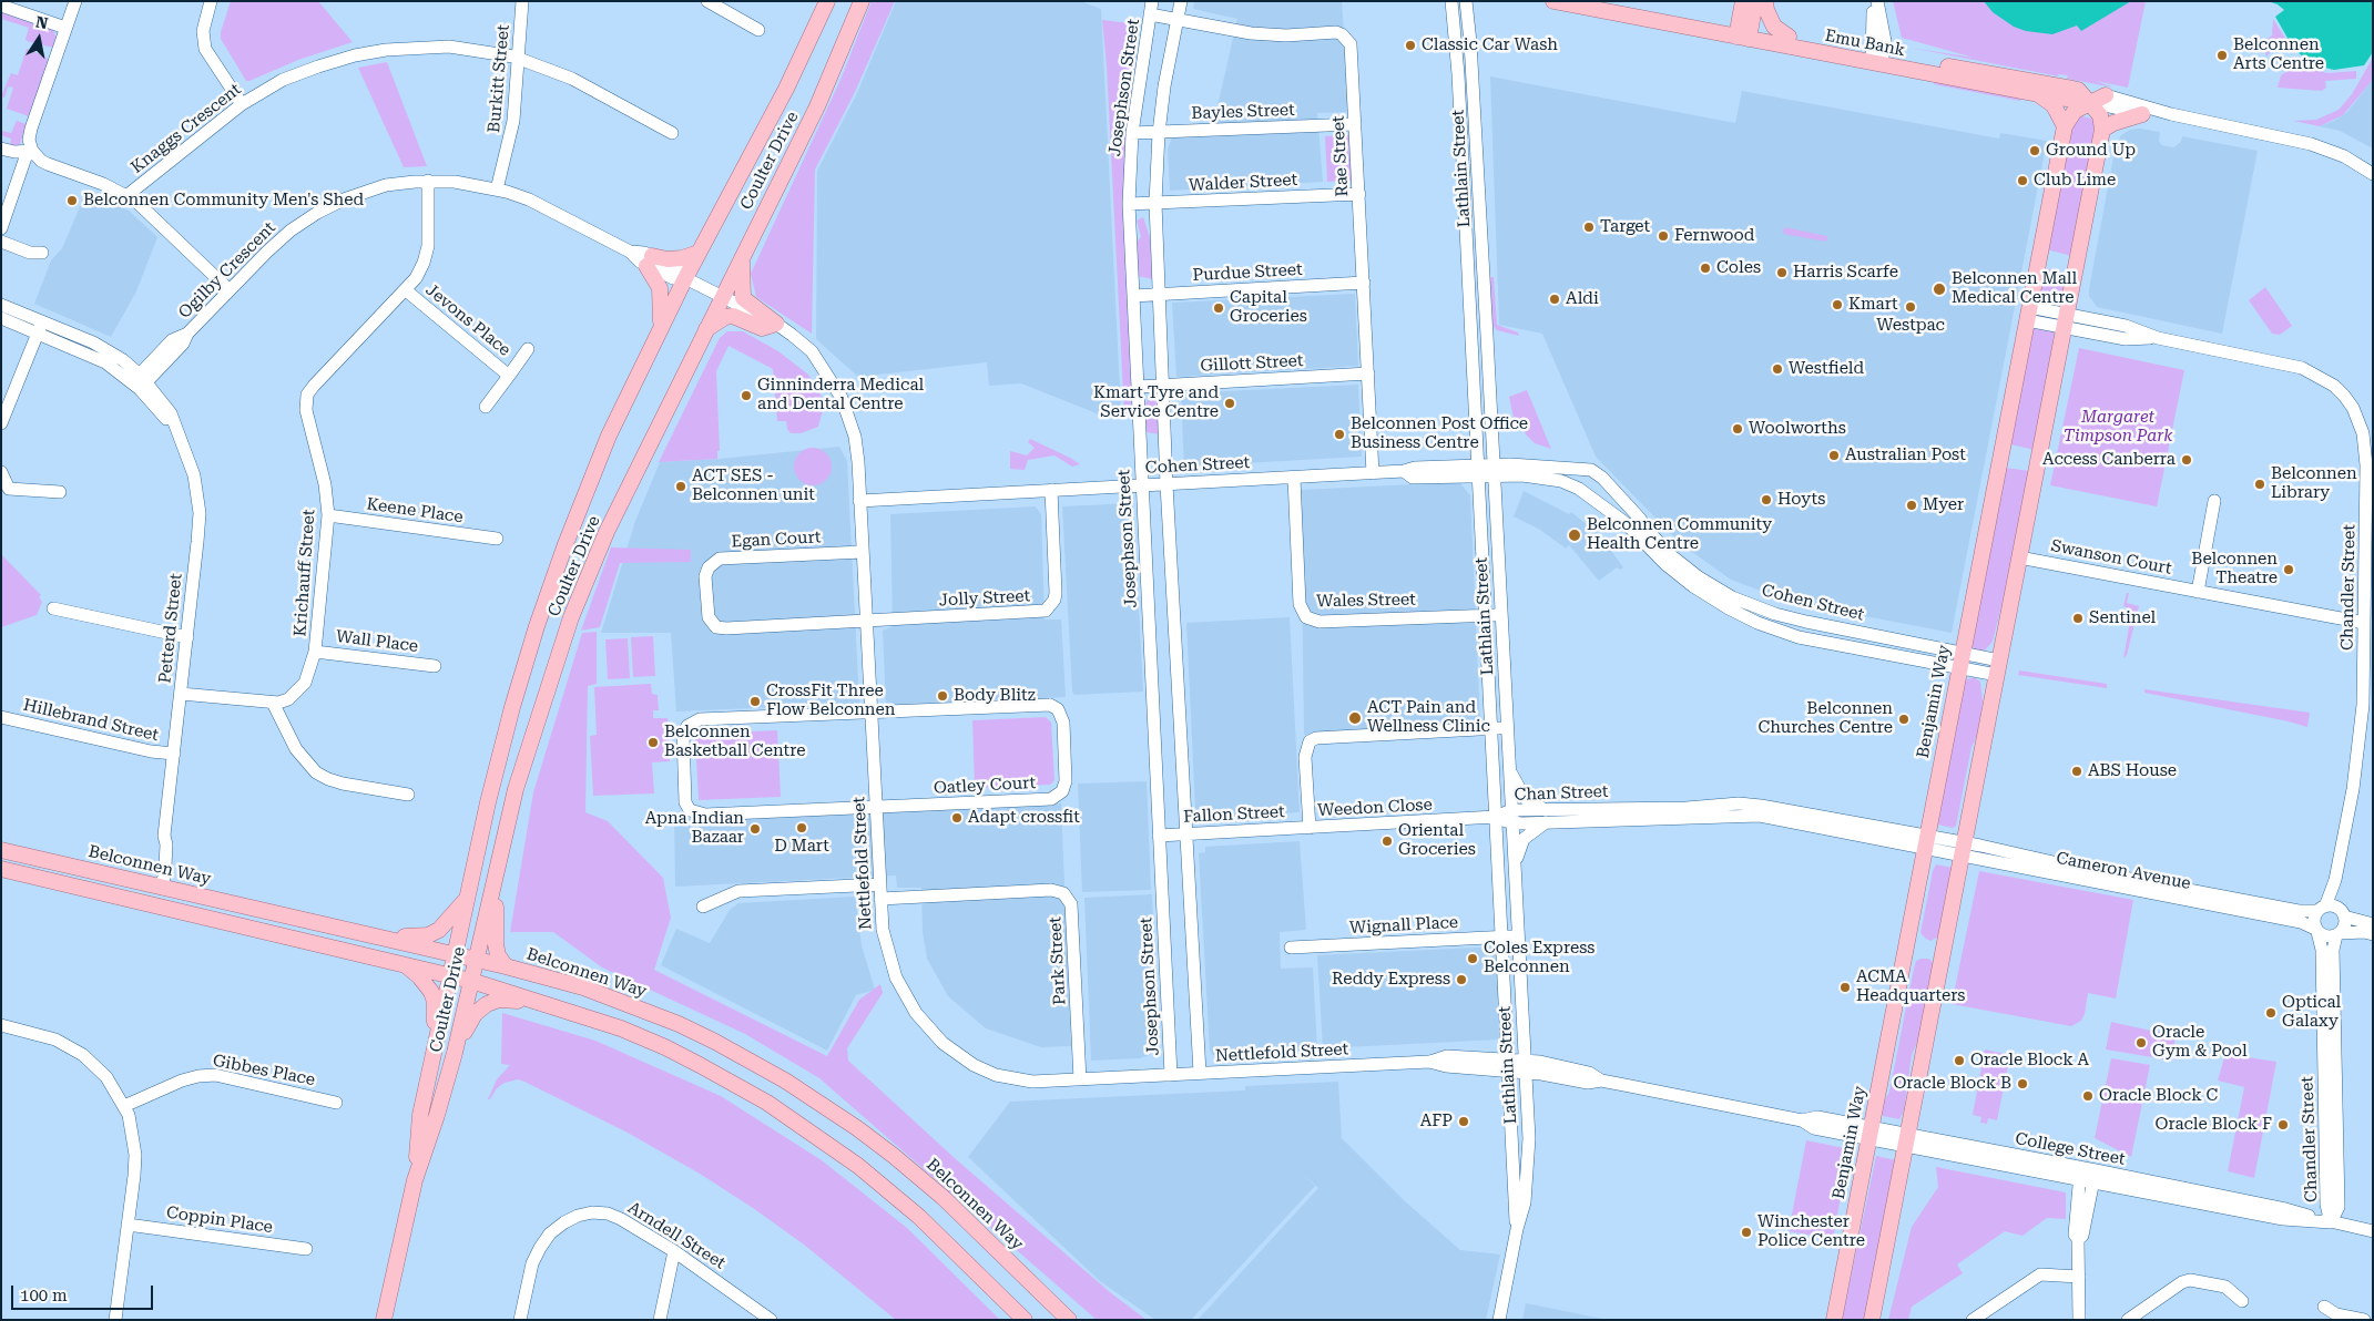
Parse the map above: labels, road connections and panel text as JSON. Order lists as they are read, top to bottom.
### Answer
{
  "streets": {
    "main road": [
      "Emu Bank",
      "Coulter Drive",
      "Benjamin Way",
      "Belconnen Way"
    ],
    "street": [
      "Burkitt Street",
      "Josephson Street",
      "Bayles Street",
      "Knaggs Crescent",
      "Rae Street",
      "Lathlain Street",
      "Walder Street",
      "Ogilby Crescent",
      "Purdue Street",
      "Jevons Place",
      "Gillott Street",
      "Cohen Street",
      "Keene Place",
      "Egan Court",
      "Swanson Court",
      "Krichauff Street",
      "Chandler Street",
      "Jolly Street",
      "Wales Street",
      "Petterd Street",
      "Wall Place",
      "Hillebrand Street",
      "Oatley Court",
      "Chan Street",
      "Weedon Close",
      "Fallon Street",
      "Nettlefold Street",
      "Cameron Avenue",
      "Wignall Place",
      "Park Street",
      "Gibbes Place",
      "College Street",
      "Coppin Place",
      "Arndell Street"
    ]
  },
  "crossings": [
    ["Burkitt Street", "Knaggs Crescent"],
    ["Burkitt Street", "Ogilby Crescent"],
    ["Josephson Street", "Bayles Street"],
    ["Josephson Street", "Rae Street"],
    ["Josephson Street", "Walder Street"],
    ["Josephson Street", "Purdue Street"],
    ["Josephson Street", "Gillott Street"],
    ["Josephson Street", "Cohen Street"],
    ["Josephson Street", "Fallon Street"],
    ["Josephson Street", "Nettlefold Street"],
    ["Bayles Street", "Rae Street"],
    ["Rae Street", "Walder Street"],
    ["Rae Street", "Purdue Street"],
    ["Rae Street", "Gillott Street"],
    ["Rae Street", "Cohen Street"],
    ["Coulter Drive", "Ogilby Crescent"],
    ["Coulter Drive", "Nettlefold Street"],
    ["Coulter Drive", "Belconnen Way"],
    ["Lathlain Street", "Cohen Street"],
    ["Lathlain Street", "Wales Street"],
    ["Lathlain Street", "Chan Street"],
    ["Lathlain Street", "Weedon Close"],
    ["Lathlain Street", "Nettlefold Street"],
    ["Lathlain Street", "Wignall Place"],
    ["Lathlain Street", "College Street"],
    ["Ogilby Crescent", "Krichauff Street"],
    ["Ogilby Crescent", "Petterd Street"],
    ["Ogilby Crescent", "Nettlefold Street"],
    ["Jevons Place", "Krichauff Street"],
    ["Cohen Street", "Jolly Street"],
    ["Cohen Street", "Wales Street"],
    ["Cohen Street", "Benjamin Way"],
    ["Cohen Street", "Nettlefold Street"],
    ["Keene Place", "Krichauff Street"],
    ["Egan Court", "Jolly Street"],
    ["Egan Court", "Nettlefold Street"],
    ["Swanson Court", "Chandler Street"],
    ["Krichauff Street", "Wall Place"],
    ["Chandler Street", "Benjamin Way"],
    ["Chandler Street", "Cameron Avenue"],
    ["Chandler Street", "College Street"],
    ["Jolly Street", "Nettlefold Street"],
    ["Petterd Street", "Hillebrand Street"],
    ["Petterd Street", "Belconnen Way"],
    ["Benjamin Way", "Chan Street"],
    ["Benjamin Way", "Cameron Avenue"],
    ["Benjamin Way", "College Street"],
    ["Oatley Court", "Nettlefold Street"],
    ["Chan Street", "Weedon Close"],
    ["Chan Street", "Cameron Avenue"],
    ["Weedon Close", "Fallon Street"],
    ["Nettlefold Street", "Park Street"],
    ["Nettlefold Street", "College Street"]
  ],
  "parks": ["Margaret Timpson Park"],
  "places": [
    "Classic Car Wash",
    "Belconnen Arts Centre",
    "Ground Up",
    "Club Lime",
    "Belconnen Community Men's Shed",
    "Target",
    "Fernwood",
    "Coles",
    "Harris Scarfe",
    "Belconnen Mall Medical Centre",
    "Aldi",
    "Kmart",
    "Westpac",
    "Capital Groceries",
    "Westfield",
    "Ginninderra Medical and Dental Centre",
    "Kmart Tyre and Service Centre",
    "Woolworths",
    "Belconnen Post Office Business Centre",
    "Australian Post",
    "Access Canberra",
    "Belconnen Library",
    "ACT SES - Belconnen unit",
    "Hoyts",
    "Myer",
    "Belconnen Community Health Centre",
    "Belconnen Theatre",
    "Sentinel",
    "Body Blitz",
    "CrossFit Three Flow Belconnen",
    "ACT Pain and Wellness Clinic",
    "Belconnen Churches Centre",
    "Belconnen Basketball Centre",
    "ABS House",
    "Adapt crossfit",
    "D Mart",
    "Apna Indian Bazaar",
    "Oriental Groceries",
    "Coles Express Belconnen",
    "Reddy Express",
    "ACMA Headquarters",
    "Optical Galaxy",
    "Oracle Gym & Pool",
    "Oracle Block A",
    "Oracle Block B",
    "Oracle Block C",
    "AFP",
    "Oracle Block F",
    "Winchester Police Centre"
  ],
  "scale_bar": "100 m",
  "north": "top"
}
